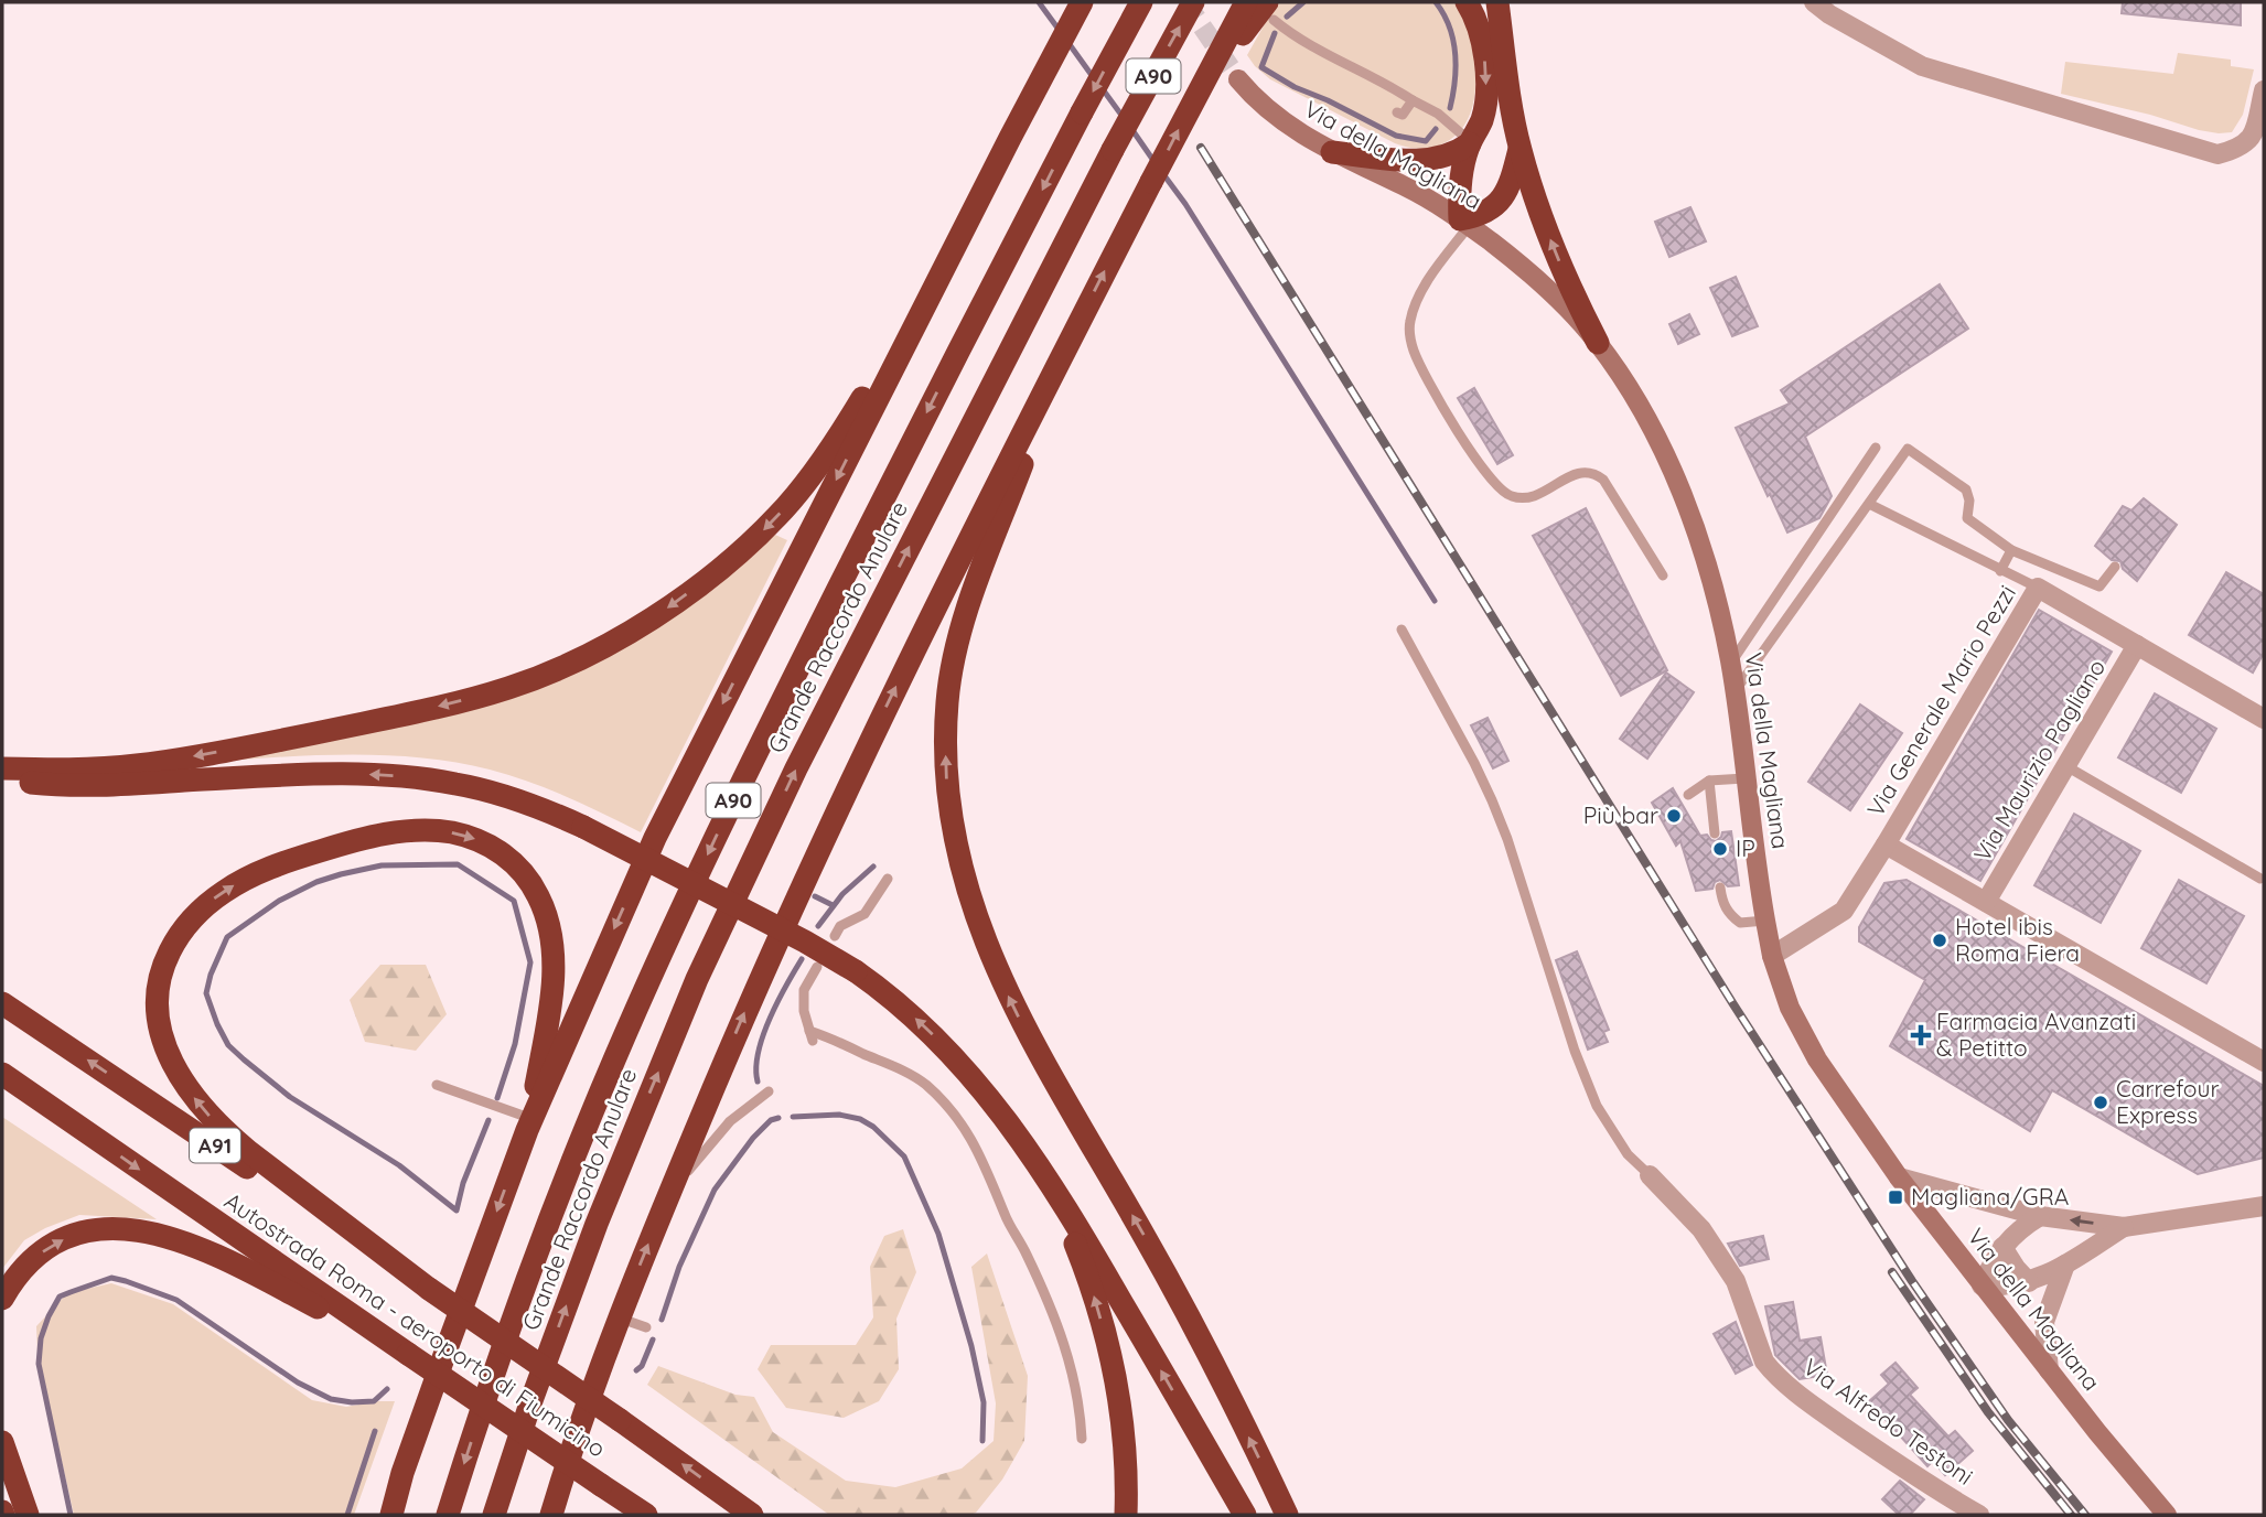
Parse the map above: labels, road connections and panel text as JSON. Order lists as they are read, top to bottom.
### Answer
{
  "streets": {
    "highway": [
      "A90",
      "Grande Raccordo Anulare",
      "A91",
      "Autostrada Roma - aeroporto di Fiumicino"
    ],
    "main road": ["Via della Magliana"],
    "street": ["Via Generale Mario Pezzi", "Via Maurizio Pagliano", "Via Alfredo Testoni"]
  },
  "crossings": [
    ["Via della Magliana", "Via Generale Mario Pezzi"],
    ["Via Generale Mario Pezzi", "Via Maurizio Pagliano"]
  ],
  "places": {
    "other": [
      "Più bar",
      "IP",
      "Hotel ibis Roma Fiera",
      "Carrefour Express"
    ],
    "health": ["Farmacia Avanzati & Petitto"],
    "transit": ["Magliana/GRA"]
  }
}
